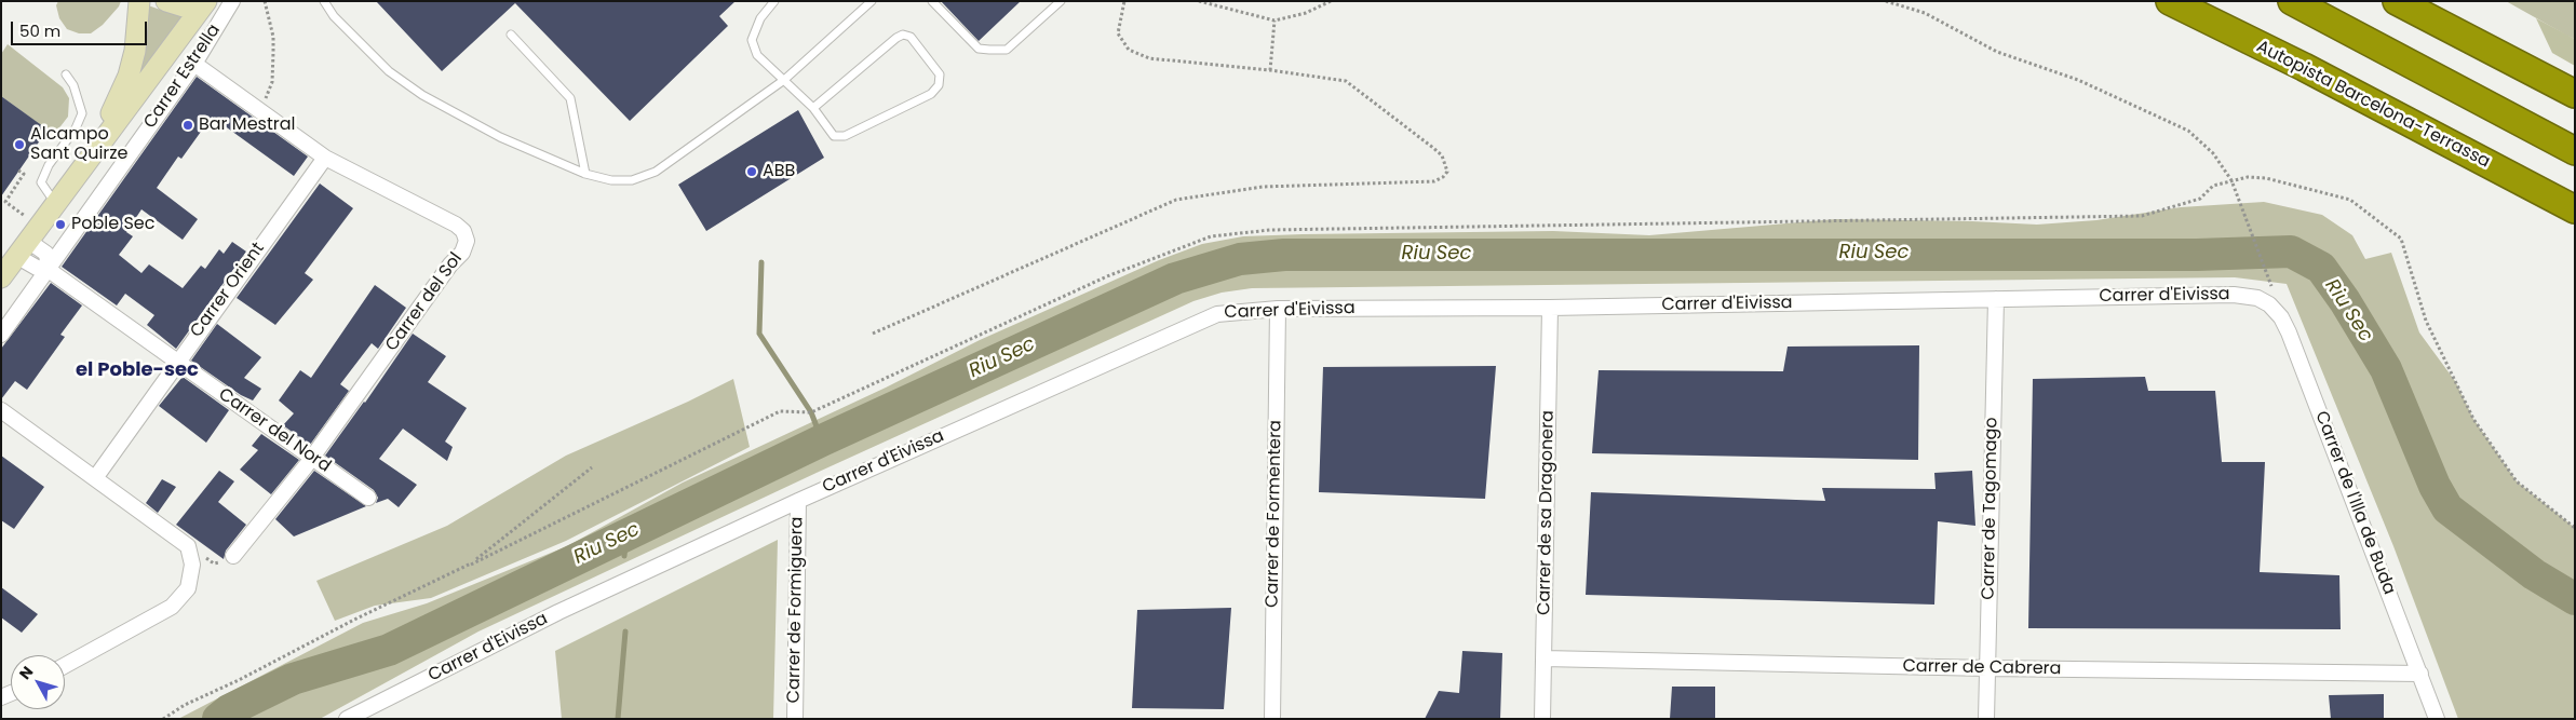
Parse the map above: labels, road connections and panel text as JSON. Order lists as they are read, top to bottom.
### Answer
{
  "streets": {
    "highway": ["Autopista Barcelona-Terrassa"],
    "street": [
      "Carrer Estrella",
      "Carrer Orient",
      "Carrer d'Eivissa",
      "Carrer del Sol",
      "Carrer del Nord",
      "Carrer de l'Illa de Buda",
      "Carrer de Tagomago",
      "Carrer de sa Dragonera",
      "Carrer de Formentera",
      "Carrer de Formiguera",
      "Carrer de Cabrera"
    ]
  },
  "crossings": [
    ["Carrer Estrella", "Carrer del Sol"],
    ["Carrer Estrella", "Carrer del Nord"],
    ["Carrer Orient", "Carrer del Sol"],
    ["Carrer Orient", "Carrer del Nord"],
    ["Carrer d'Eivissa", "Carrer de l'Illa de Buda"],
    ["Carrer d'Eivissa", "Carrer de Tagomago"],
    ["Carrer d'Eivissa", "Carrer de sa Dragonera"],
    ["Carrer d'Eivissa", "Carrer de Formentera"],
    ["Carrer d'Eivissa", "Carrer de Formiguera"],
    ["Carrer del Sol", "Carrer del Nord"],
    ["Carrer de l'Illa de Buda", "Carrer de Cabrera"],
    ["Carrer de Tagomago", "Carrer de Cabrera"],
    ["Carrer de sa Dragonera", "Carrer de Cabrera"]
  ],
  "districts": ["el Poble-sec"],
  "water": ["Riu Sec"],
  "places": [
    "Bar Mestral",
    "Alcampo Sant Quirze",
    "ABB",
    "Poble Sec"
  ],
  "scale_bar": "50 m",
  "north": "top left"
}
